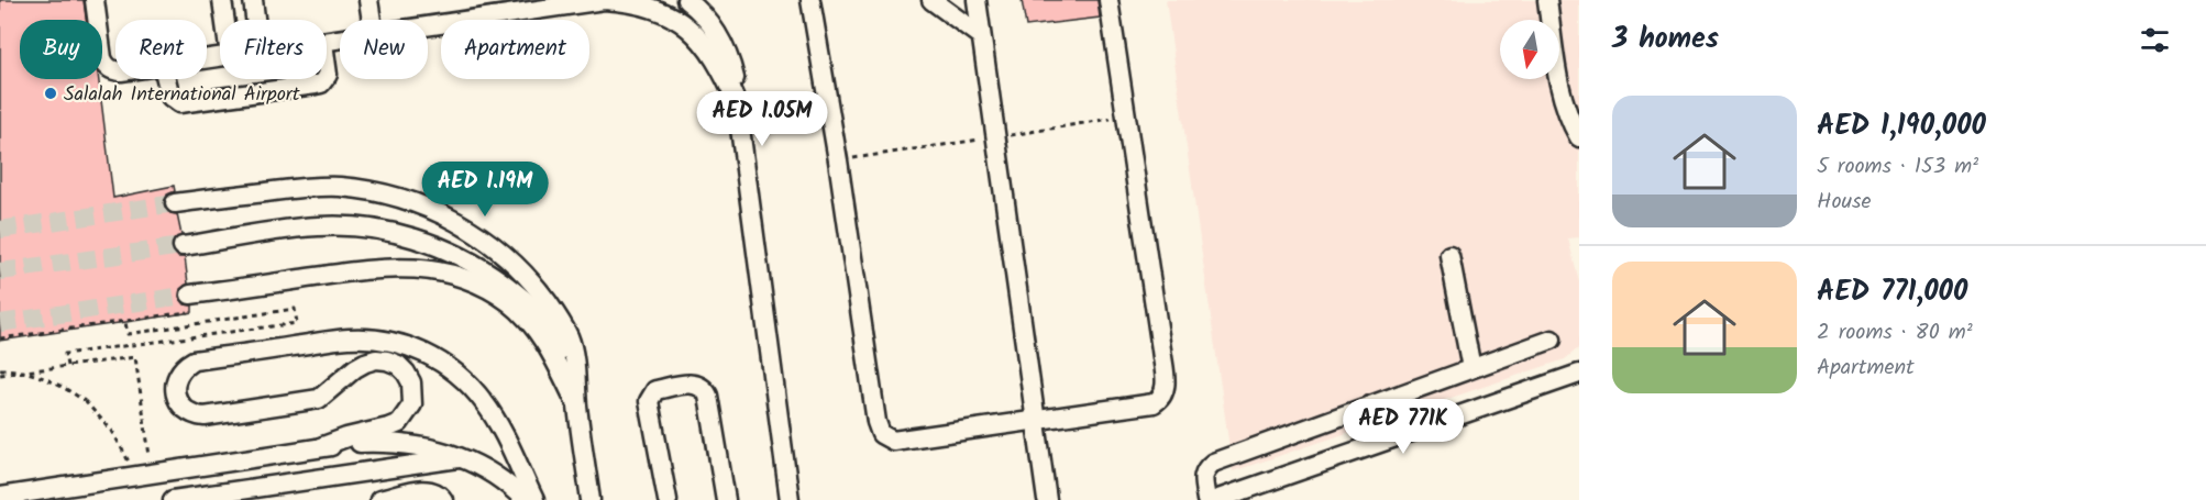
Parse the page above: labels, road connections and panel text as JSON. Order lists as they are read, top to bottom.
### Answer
{
  "places": ["Salalah International Airport"],
  "north": "bottom",
  "page": {
    "heading": "3 homes",
    "chip": [
      "Buy",
      "Rent",
      "Filters",
      "New",
      "Apartment"
    ],
    "list": [
      {
        "name": "AED 1,190,000",
        "note": "5 rooms · 153 m² · House"
      },
      {
        "name": "AED 771,000",
        "note": "2 rooms · 80 m² · Apartment"
      }
    ],
    "price": ["AED 1.05M", "AED 1.19M", "AED 771K"]
  }
}
